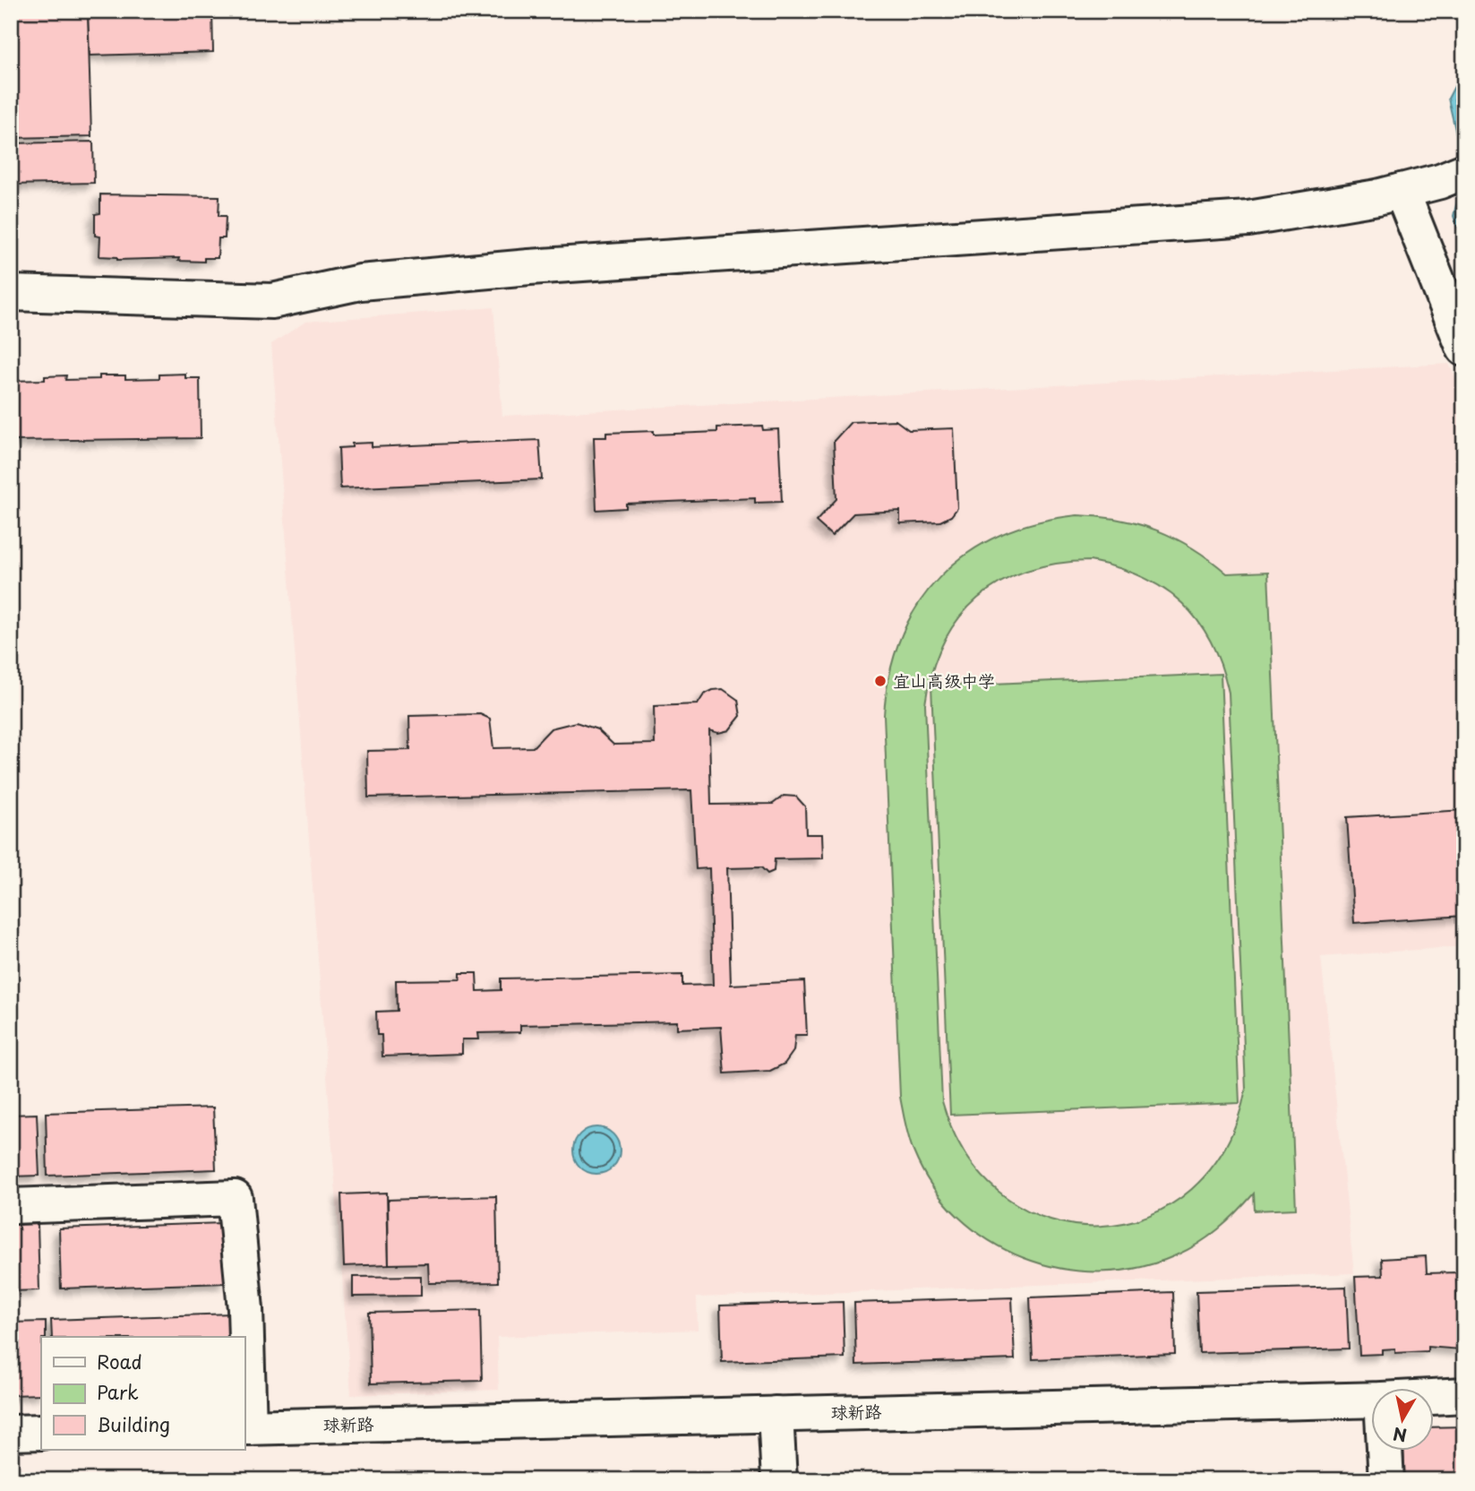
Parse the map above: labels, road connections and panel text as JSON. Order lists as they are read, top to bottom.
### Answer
{
  "streets": {
    "street": ["球新路"]
  },
  "places": ["宜山高级中学"],
  "legend": ["Road", "Park", "Building"],
  "north": "bottom"
}
